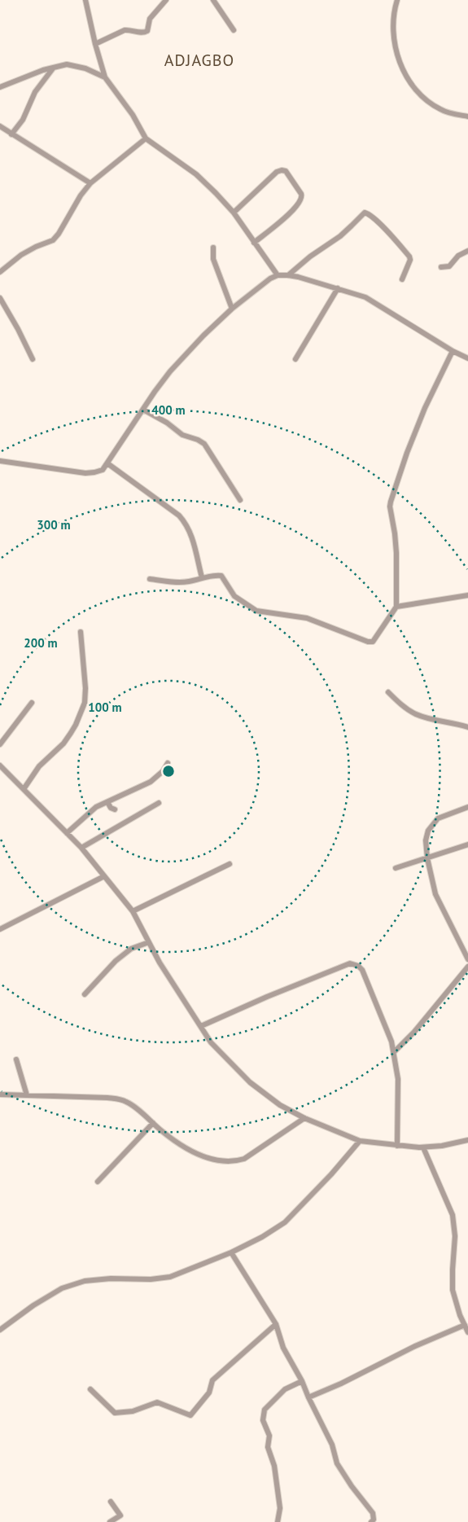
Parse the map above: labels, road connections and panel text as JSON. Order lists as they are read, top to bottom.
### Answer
{
  "districts": ["ADJAGBO"],
  "rings": [
    "400 m",
    "300 m",
    "200 m",
    "100 m"
  ]
}
